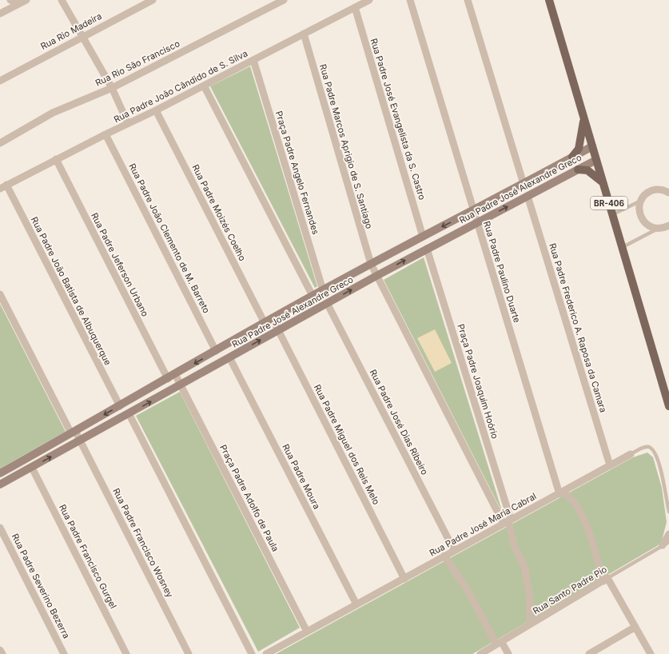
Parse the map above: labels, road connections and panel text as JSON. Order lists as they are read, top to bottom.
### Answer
{
  "streets": {
    "main road": ["BR-406"],
    "street": [
      "Rua Rio Madeira",
      "Rua Rio São Francisco",
      "Rua Padre João Cândido de S. Silva",
      "Rua Padre José Evangelista da S. Castro",
      "Rua Padre Marcos Aprigio de S. Santiago",
      "Praça Padre Angelo Fernandes",
      "Rua Padre José Alexandre Greco",
      "Rua Padre Moizés Coelho",
      "Rua Padre João Clemento de M. Barreto",
      "Rua Padre Jeferson Urbano",
      "Rua Padre Paulino Duarte",
      "Rua Padre João Batista de Albuquerque",
      "Rua Padre Frederico A. Raposa da Camara",
      "Praça Padre Joaquim Hoório",
      "Rua Padre José Dias Ribeiro",
      "Rua Padre Miguel dos Reis Melo",
      "Rua Padre Moura",
      "Praça Padre Adolfo de Paula",
      "Rua Padre José Maria Cabral",
      "Rua Padre Francisco Wosney",
      "Rua Padre Francisco Gurgel",
      "Rua Padre Severino Bezerra",
      "Rua Santo Padre Pio"
    ]
  },
  "crossings": [
    ["Rua Padre João Cândido de S. Silva", "Rua Padre José Evangelista da S. Castro"],
    ["Rua Padre João Cândido de S. Silva", "Rua Padre Marcos Aprigio de S. Santiago"],
    ["Rua Padre João Cândido de S. Silva", "Praça Padre Angelo Fernandes"],
    ["Rua Padre João Cândido de S. Silva", "Rua Padre Moizés Coelho"],
    ["Rua Padre João Cândido de S. Silva", "Rua Padre João Clemento de M. Barreto"],
    ["Rua Padre João Cândido de S. Silva", "Rua Padre Jeferson Urbano"],
    ["Rua Padre João Cândido de S. Silva", "Rua Padre João Batista de Albuquerque"],
    ["Rua Padre José Evangelista da S. Castro", "Rua Padre José Alexandre Greco"],
    ["Rua Padre Marcos Aprigio de S. Santiago", "Rua Padre José Alexandre Greco"],
    ["Praça Padre Angelo Fernandes", "Rua Padre José Alexandre Greco"],
    ["Rua Padre José Alexandre Greco", "BR-406"],
    ["Rua Padre José Alexandre Greco", "Rua Padre Moizés Coelho"],
    ["Rua Padre José Alexandre Greco", "Rua Padre João Clemento de M. Barreto"],
    ["Rua Padre José Alexandre Greco", "Rua Padre Jeferson Urbano"],
    ["Rua Padre José Alexandre Greco", "Rua Padre Paulino Duarte"],
    ["Rua Padre José Alexandre Greco", "Rua Padre João Batista de Albuquerque"],
    ["Rua Padre José Alexandre Greco", "Rua Padre Frederico A. Raposa da Camara"],
    ["Rua Padre José Alexandre Greco", "Praça Padre Joaquim Hoório"],
    ["Rua Padre José Alexandre Greco", "Rua Padre José Dias Ribeiro"],
    ["Rua Padre José Alexandre Greco", "Rua Padre Miguel dos Reis Melo"],
    ["Rua Padre José Alexandre Greco", "Rua Padre Moura"],
    ["Rua Padre José Alexandre Greco", "Praça Padre Adolfo de Paula"],
    ["Rua Padre José Alexandre Greco", "Rua Padre Francisco Wosney"],
    ["Rua Padre José Alexandre Greco", "Rua Padre Francisco Gurgel"],
    ["Rua Padre Jeferson Urbano", "Praça Padre Adolfo de Paula"],
    ["Rua Padre Paulino Duarte", "Rua Padre José Maria Cabral"],
    ["Rua Padre Frederico A. Raposa da Camara", "Rua Padre José Maria Cabral"],
    ["Praça Padre Joaquim Hoório", "Rua Padre José Maria Cabral"],
    ["Rua Padre José Dias Ribeiro", "Rua Padre José Maria Cabral"],
    ["Rua Padre Miguel dos Reis Melo", "Rua Padre José Maria Cabral"],
    ["Rua Padre Moura", "Rua Padre José Maria Cabral"],
    ["Praça Padre Adolfo de Paula", "Rua Padre José Maria Cabral"]
  ]
}
